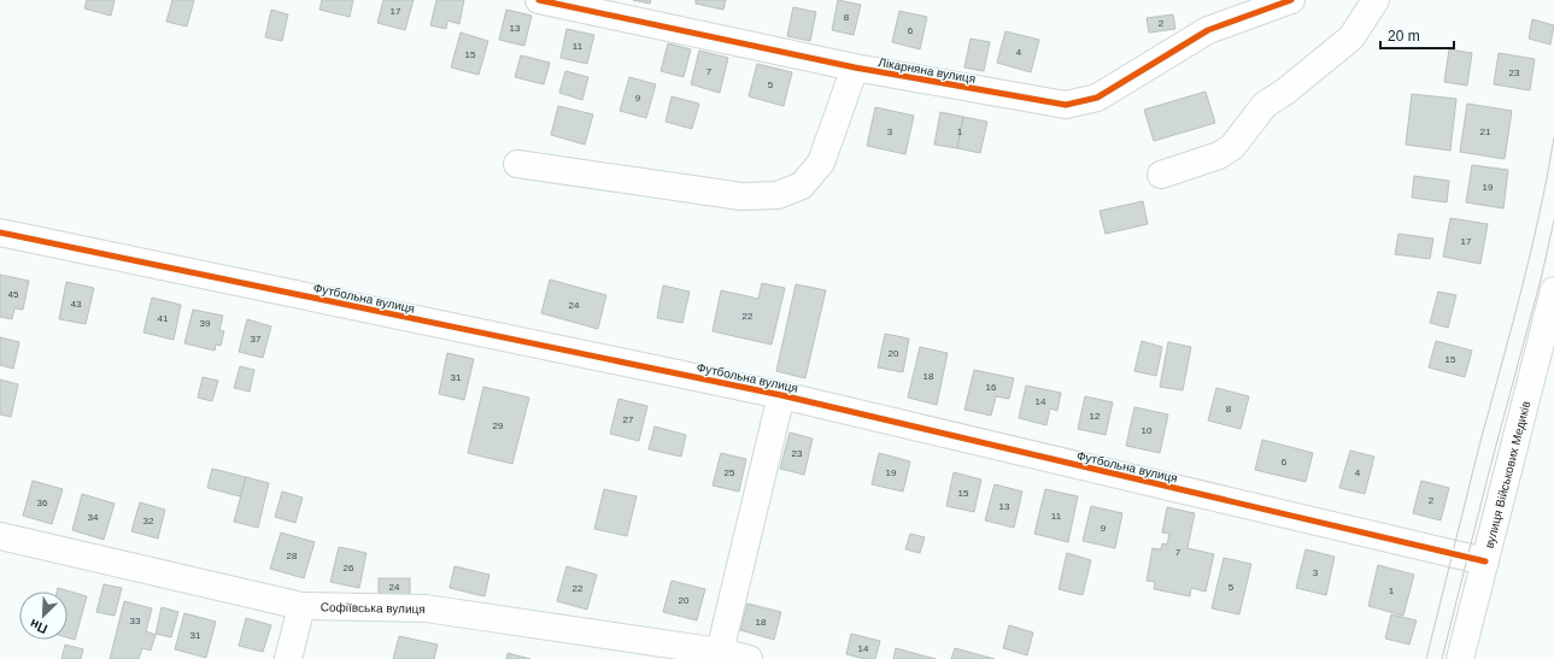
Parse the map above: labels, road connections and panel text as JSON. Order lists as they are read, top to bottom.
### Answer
{
  "streets": {
    "street": [
      "Лікарняна вулиця",
      "Футбольна вулиця",
      "вулиця Військових Медиків",
      "Софіївська вулиця"
    ]
  },
  "crossings": [
    ["Футбольна вулиця", "вулиця Військових Медиків"]
  ],
  "house_numbers": [
    "17",
    "8",
    "2",
    "13",
    "6",
    "11",
    "4",
    "15",
    "7",
    "23",
    "5",
    "9",
    "3",
    "1",
    "21",
    "19",
    "17",
    "45",
    "43",
    "24",
    "22",
    "41",
    "39",
    "37",
    "20",
    "15",
    "18",
    "31",
    "16",
    "14",
    "8",
    "12",
    "27",
    "29",
    "10",
    "23",
    "6",
    "25",
    "19",
    "4",
    "15",
    "2",
    "36",
    "13",
    "11",
    "34",
    "32",
    "9",
    "7",
    "28",
    "26",
    "3",
    "24",
    "5",
    "22",
    "1",
    "20",
    "33",
    "18",
    "31",
    "14"
  ],
  "scale_bar": "20 m",
  "north": "bottom left"
}
